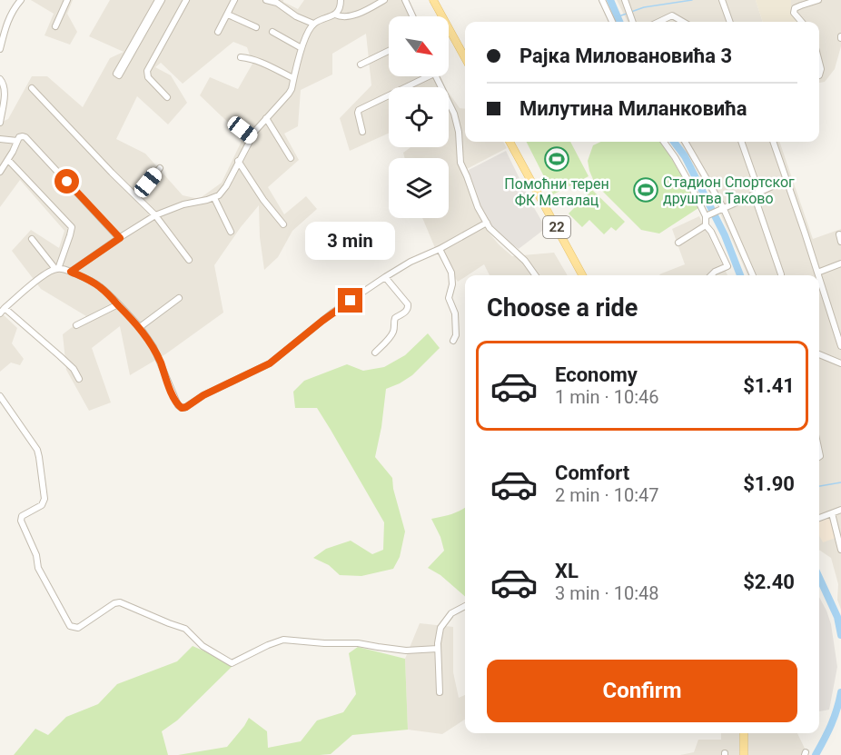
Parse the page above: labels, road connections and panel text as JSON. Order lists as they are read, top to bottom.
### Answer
{
  "streets": {
    "main road": ["22"]
  },
  "places": {
    "sports": ["Помоћни терен ФК Металац", "Стадион Спортског друштва Таково"]
  },
  "north": "bottom right",
  "page": {
    "banner": ["Рајка Миловановића 3", "Милутина Миланковића"],
    "bubble": "3 min",
    "heading": "Choose a ride",
    "list": [
      {
        "name": "Economy",
        "note": "1 min · 10:46",
        "value": "$1.41"
      },
      {
        "name": "Comfort",
        "note": "2 min · 10:47",
        "value": "$1.90"
      },
      {
        "name": "XL",
        "note": "3 min · 10:48",
        "value": "$2.40"
      }
    ],
    "buttons": "Confirm"
  }
}
